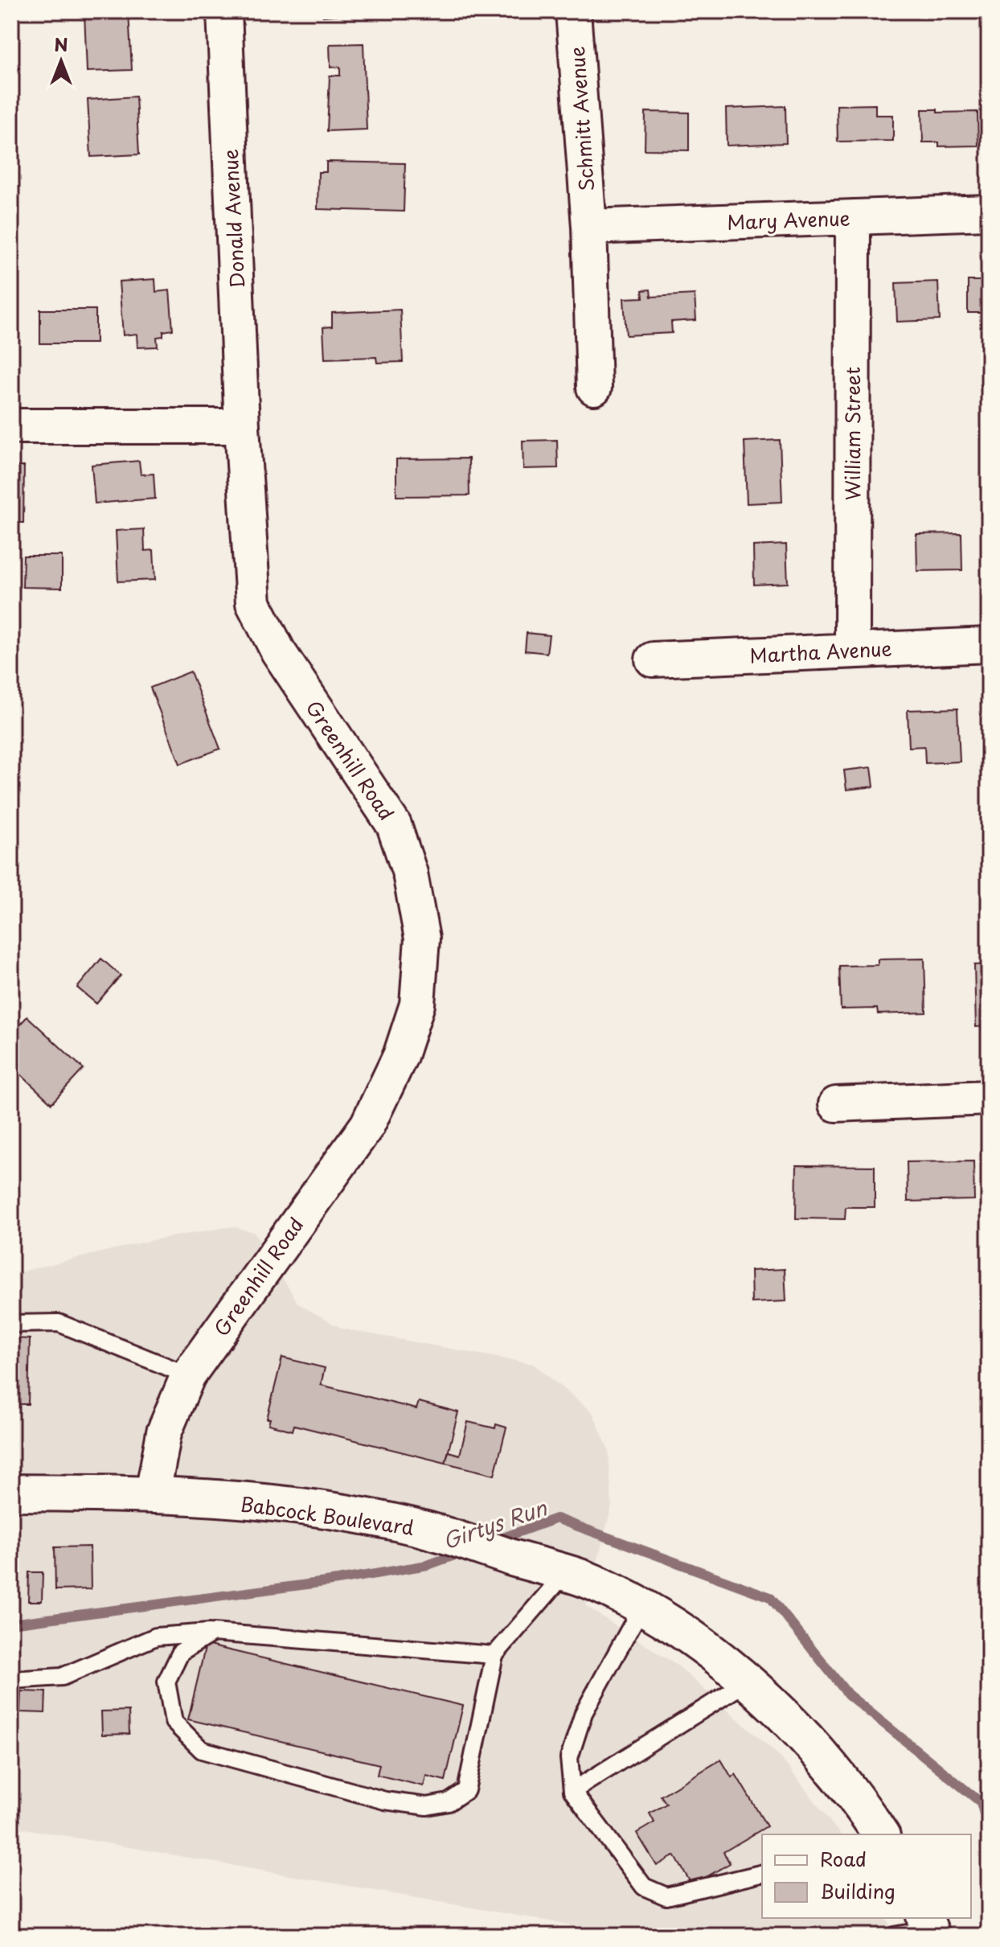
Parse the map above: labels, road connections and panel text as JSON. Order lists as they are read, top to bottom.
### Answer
{
  "streets": {
    "main road": ["Babcock Boulevard"],
    "street": [
      "Schmitt Avenue",
      "Donald Avenue",
      "Mary Avenue",
      "William Street",
      "Martha Avenue",
      "Greenhill Road"
    ]
  },
  "crossings": [
    ["Schmitt Avenue", "Mary Avenue"],
    ["Donald Avenue", "Greenhill Road"],
    ["Mary Avenue", "William Street"],
    ["William Street", "Martha Avenue"],
    ["Greenhill Road", "Babcock Boulevard"]
  ],
  "water": ["Girtys Run"],
  "legend": ["Road", "Building"],
  "north": "top"
}
